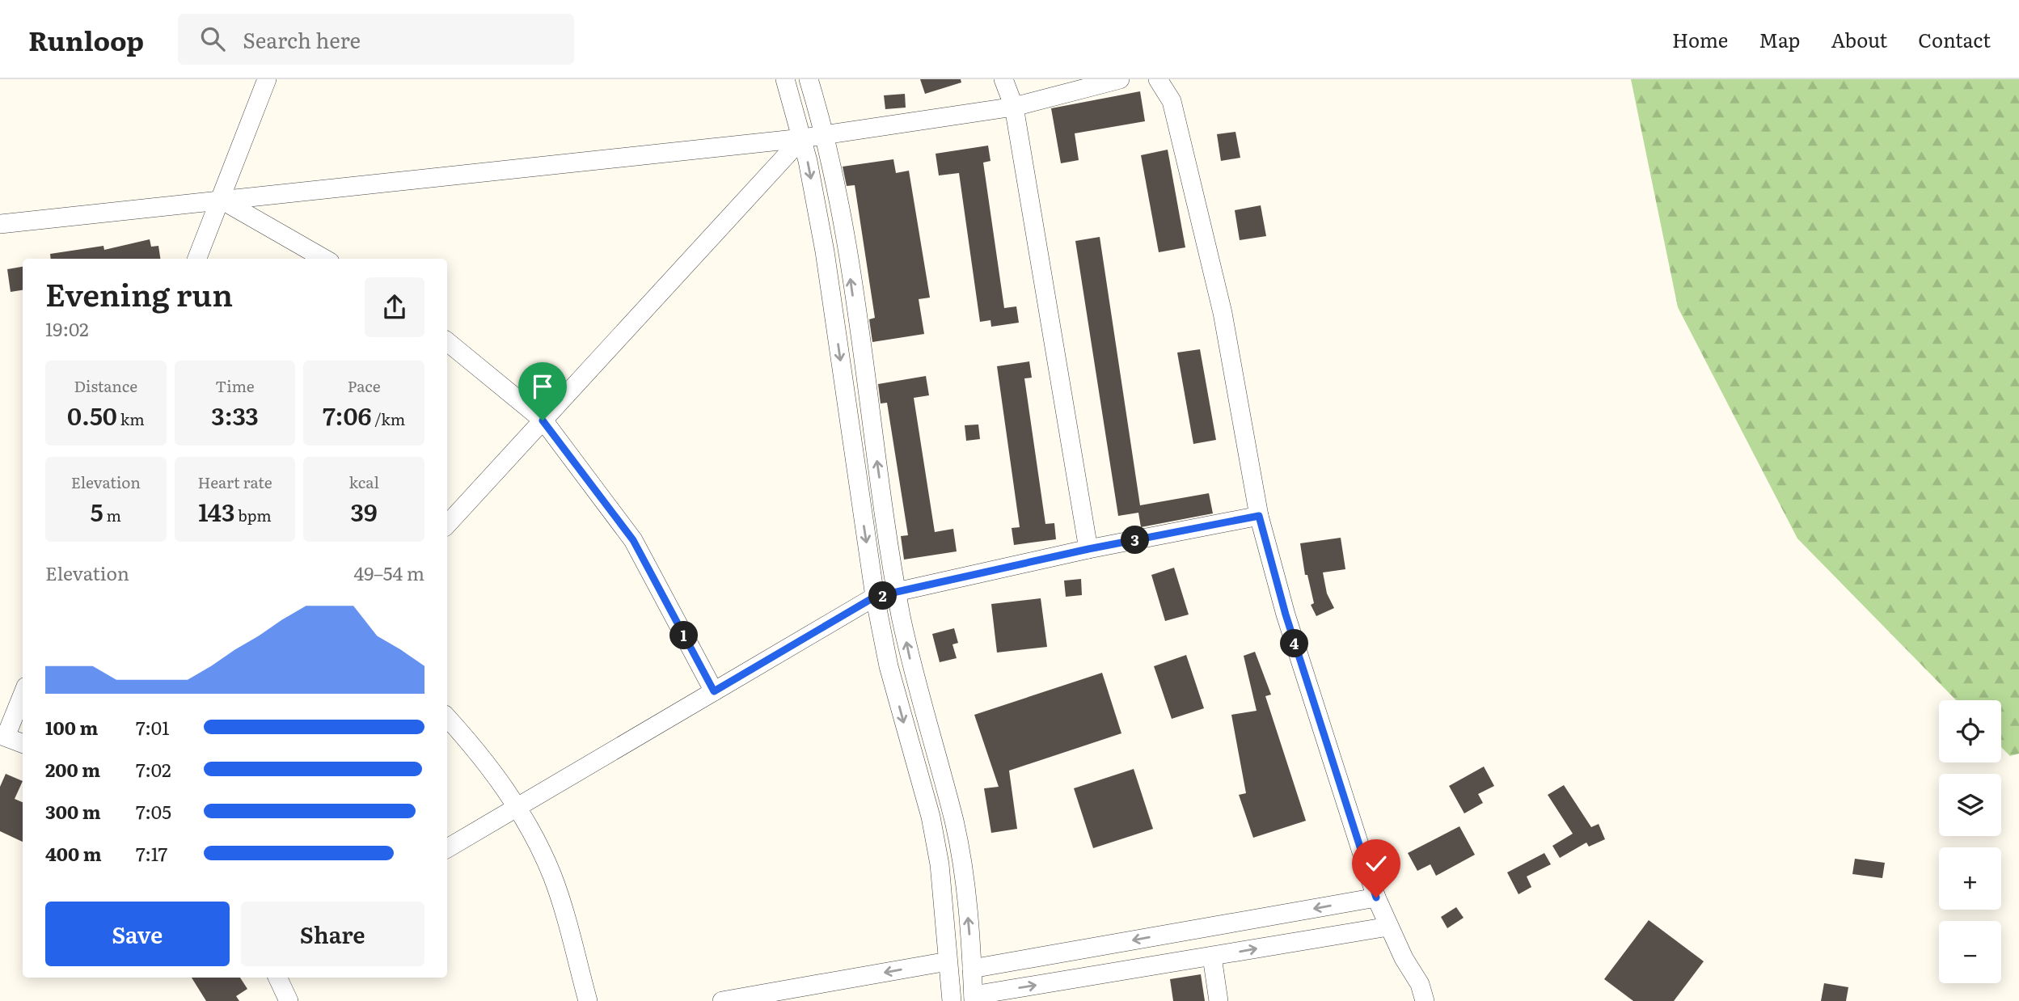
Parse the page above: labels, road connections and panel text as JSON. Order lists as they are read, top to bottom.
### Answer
{
  "page": {
    "header": "Runloop",
    "search": "Search here",
    "nav": [
      "Home",
      "Map",
      "About",
      "Contact"
    ],
    "heading": ["Evening run", "19:02"],
    "stats": [
      ["Distance", "0.50 km"],
      ["Time", "3:33"],
      ["Pace", "7:06 /km"],
      ["Elevation", "5 m"],
      ["Heart rate", "143 bpm"],
      ["kcal", "39"]
    ],
    "pins": [
      "3",
      "2",
      "1",
      "4"
    ],
    "chart": ["Elevation", "49–54 m"],
    "map_buttons": ["+", "−"],
    "list": [
      {
        "name": "100 m",
        "note": "7:01"
      },
      {
        "name": "200 m",
        "note": "7:02"
      },
      {
        "name": "300 m",
        "note": "7:05"
      },
      {
        "name": "400 m",
        "note": "7:17"
      }
    ],
    "buttons": ["Save", "Share"]
  }
}
